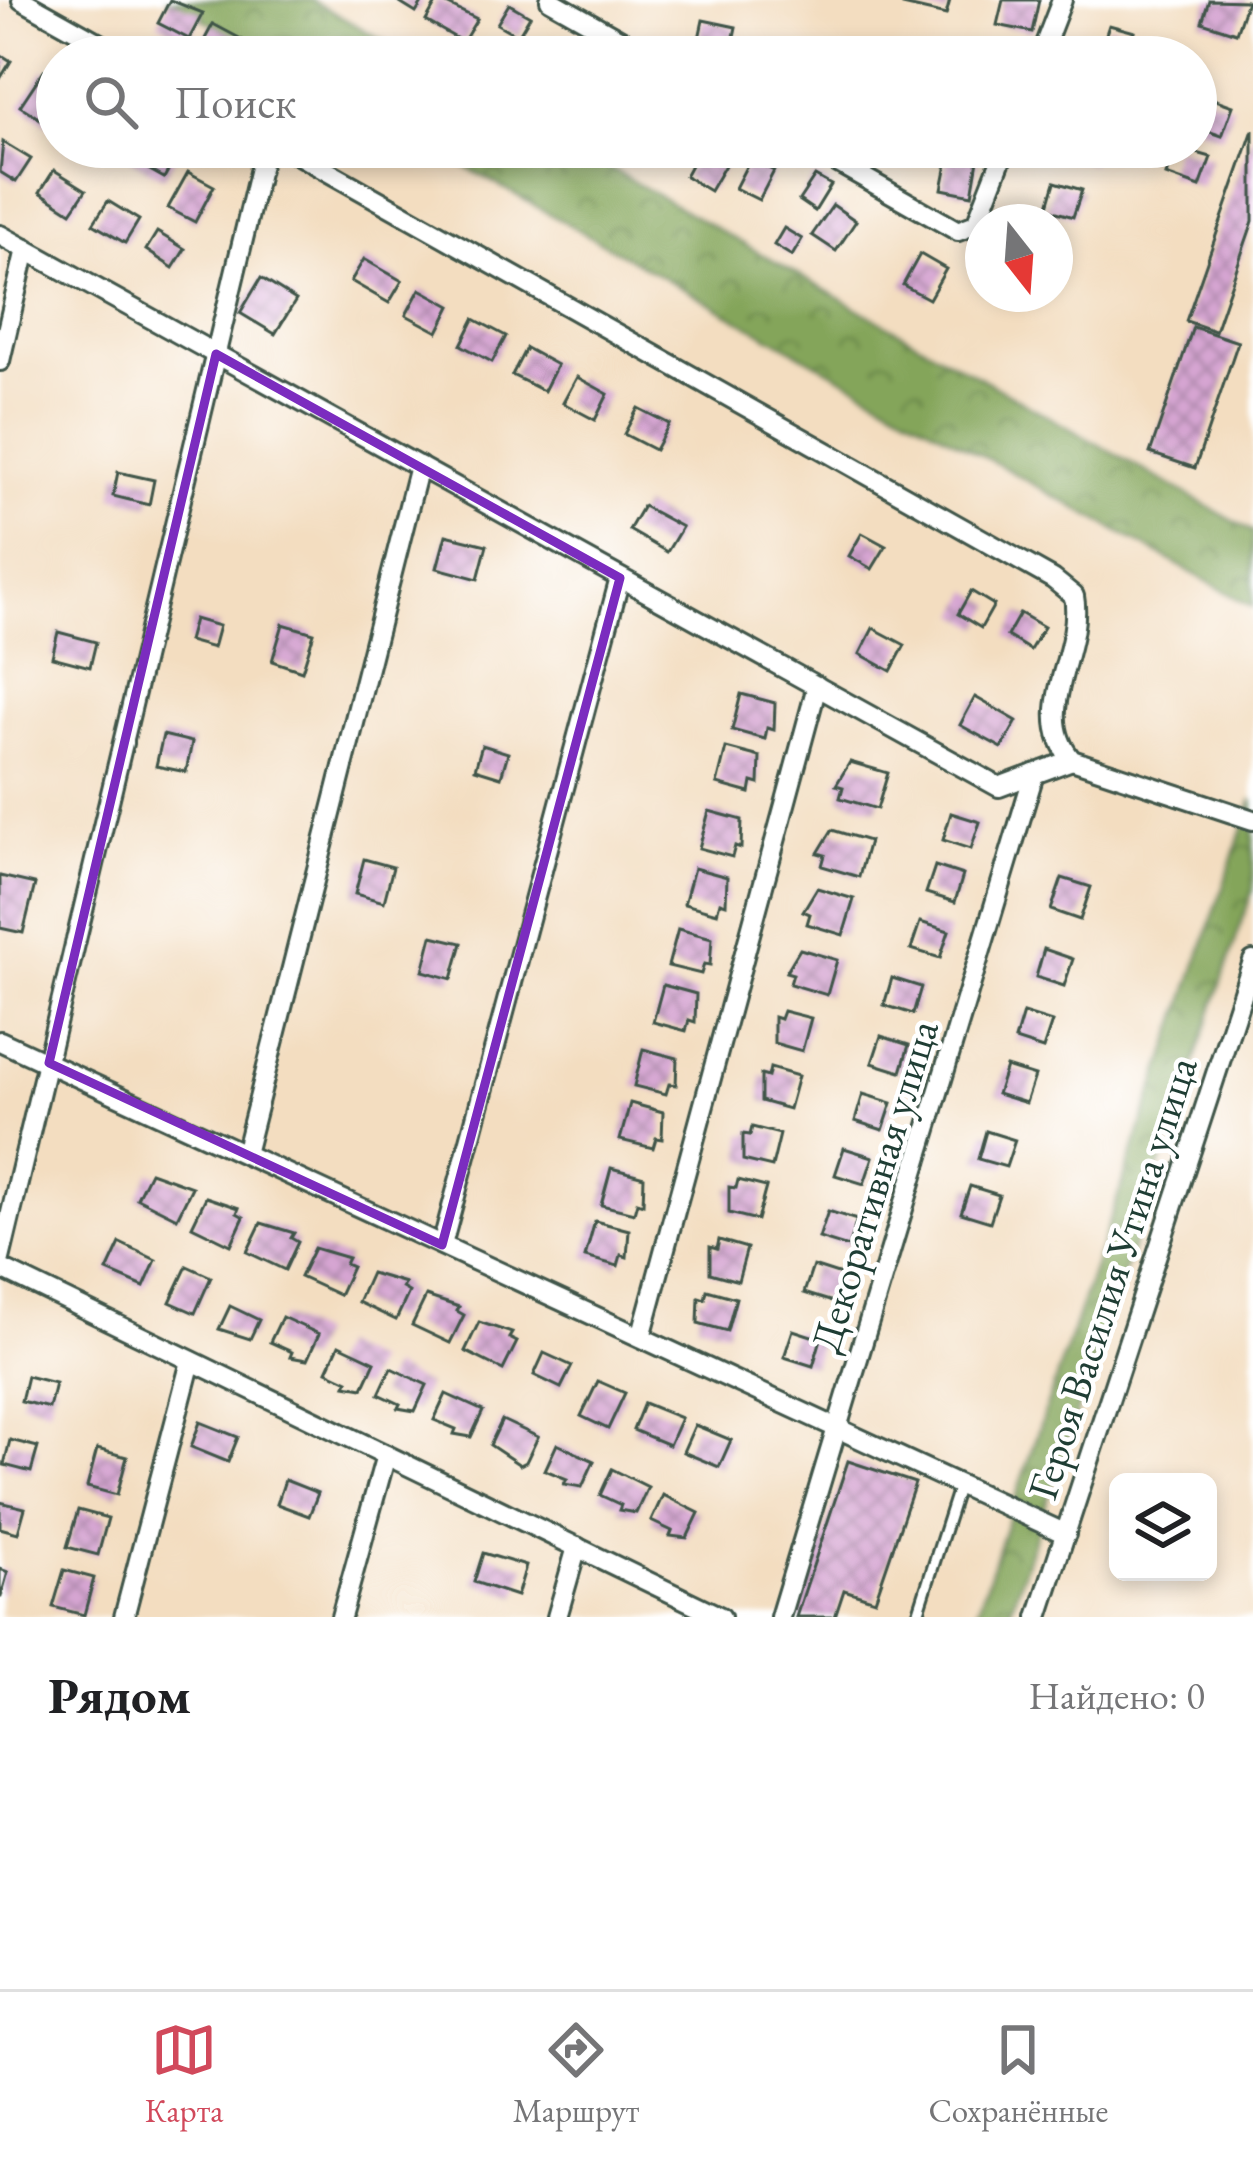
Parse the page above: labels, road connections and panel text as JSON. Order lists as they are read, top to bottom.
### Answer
{
  "streets": {
    "street": ["Декоративная улица", "Героя Василия Утина улица"]
  },
  "north": "bottom",
  "page": {
    "search": "Поиск",
    "heading": ["Рядом", "Найдено: 0"],
    "nav": ["Карта", "Маршрут", "Сохранённые"]
  }
}
